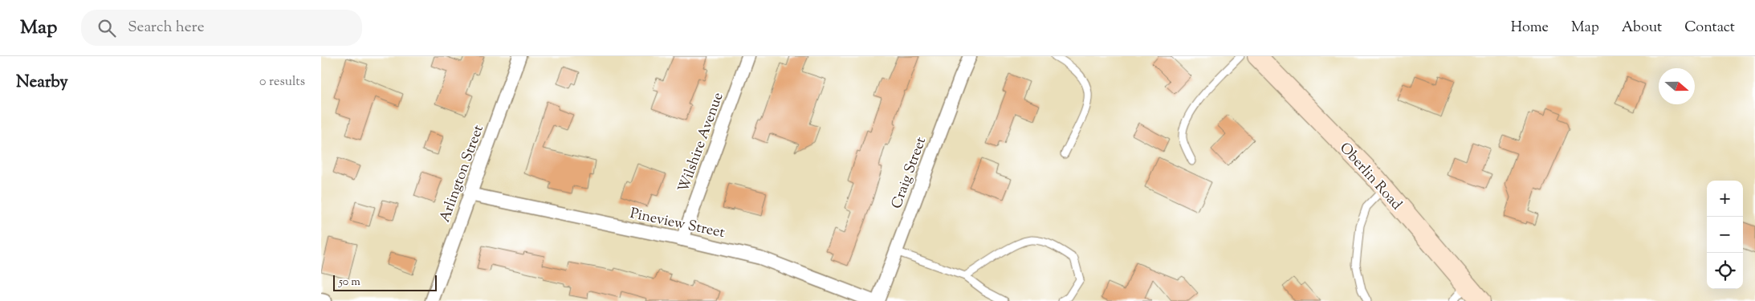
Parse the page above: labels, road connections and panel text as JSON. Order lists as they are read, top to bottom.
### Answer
{
  "streets": {
    "main road": ["Oberlin Road"],
    "street": [
      "Wilshire Avenue",
      "Craig Street",
      "Arlington Street",
      "Pineview Street"
    ]
  },
  "crossings": [
    ["Wilshire Avenue", "Pineview Street"],
    ["Arlington Street", "Pineview Street"]
  ],
  "scale_bar": "50 m",
  "north": "right",
  "page": {
    "header": "Map",
    "search": "Search here",
    "nav": [
      "Home",
      "Map",
      "About",
      "Contact"
    ],
    "heading": ["Nearby", "0 results"],
    "map_buttons": ["+", "−"],
    "scale": "50 m"
  }
}
